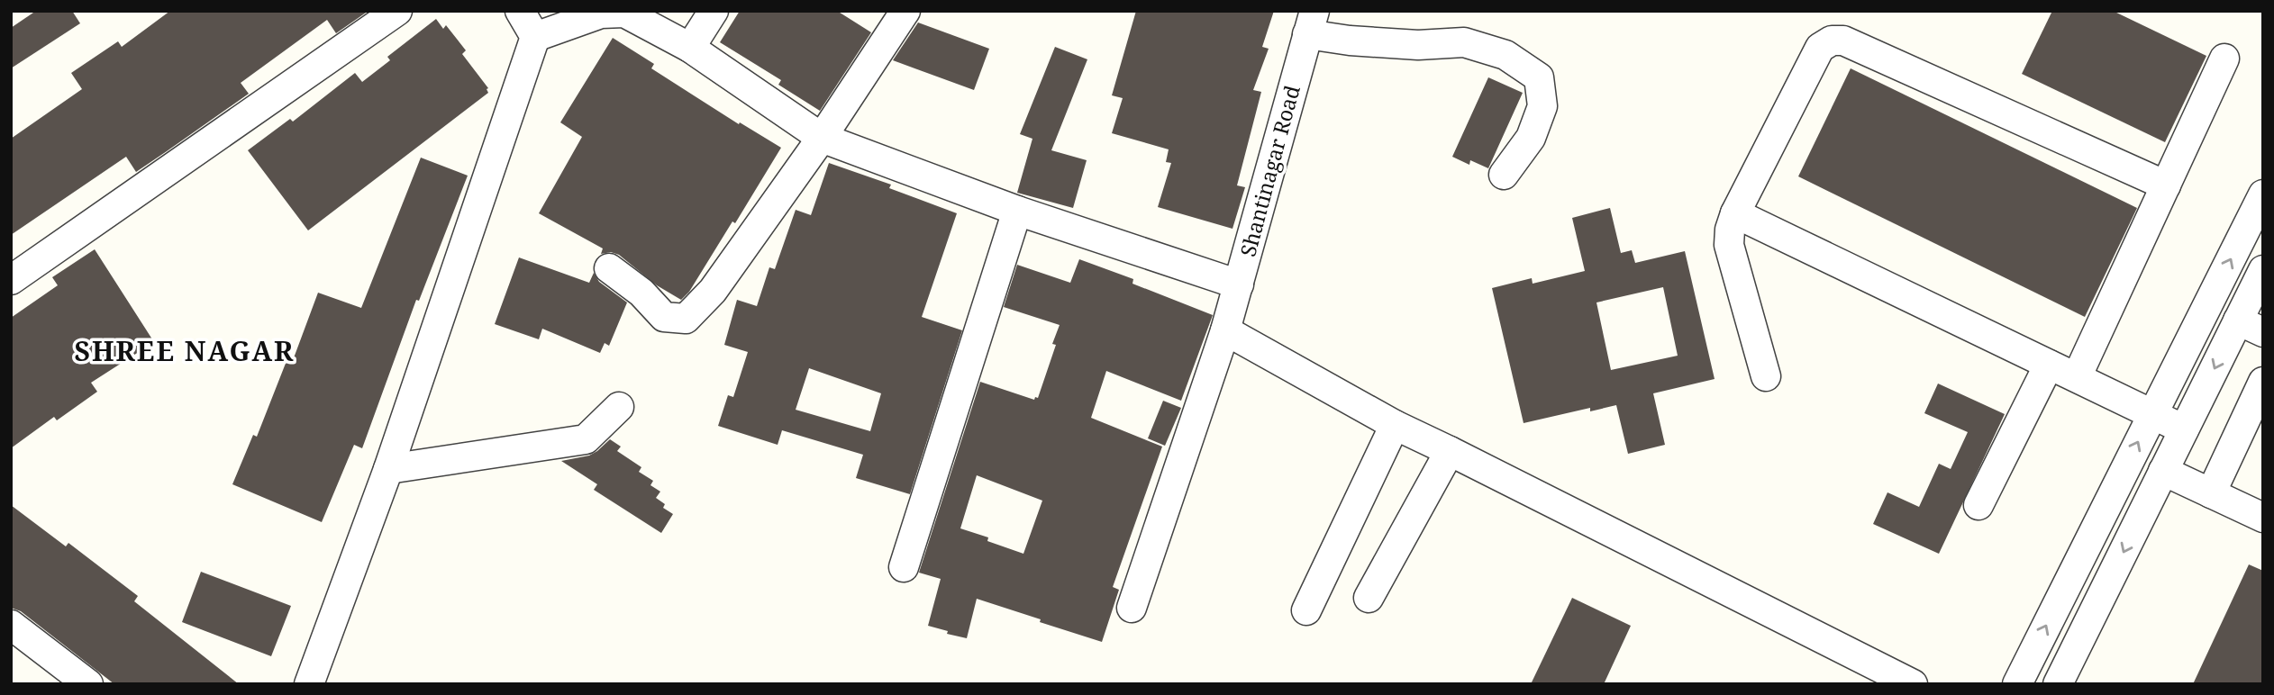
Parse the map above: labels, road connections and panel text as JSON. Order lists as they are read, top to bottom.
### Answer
{
  "streets": {
    "street": ["Shantinagar Road"]
  },
  "districts": ["SHREE NAGAR"]
}
